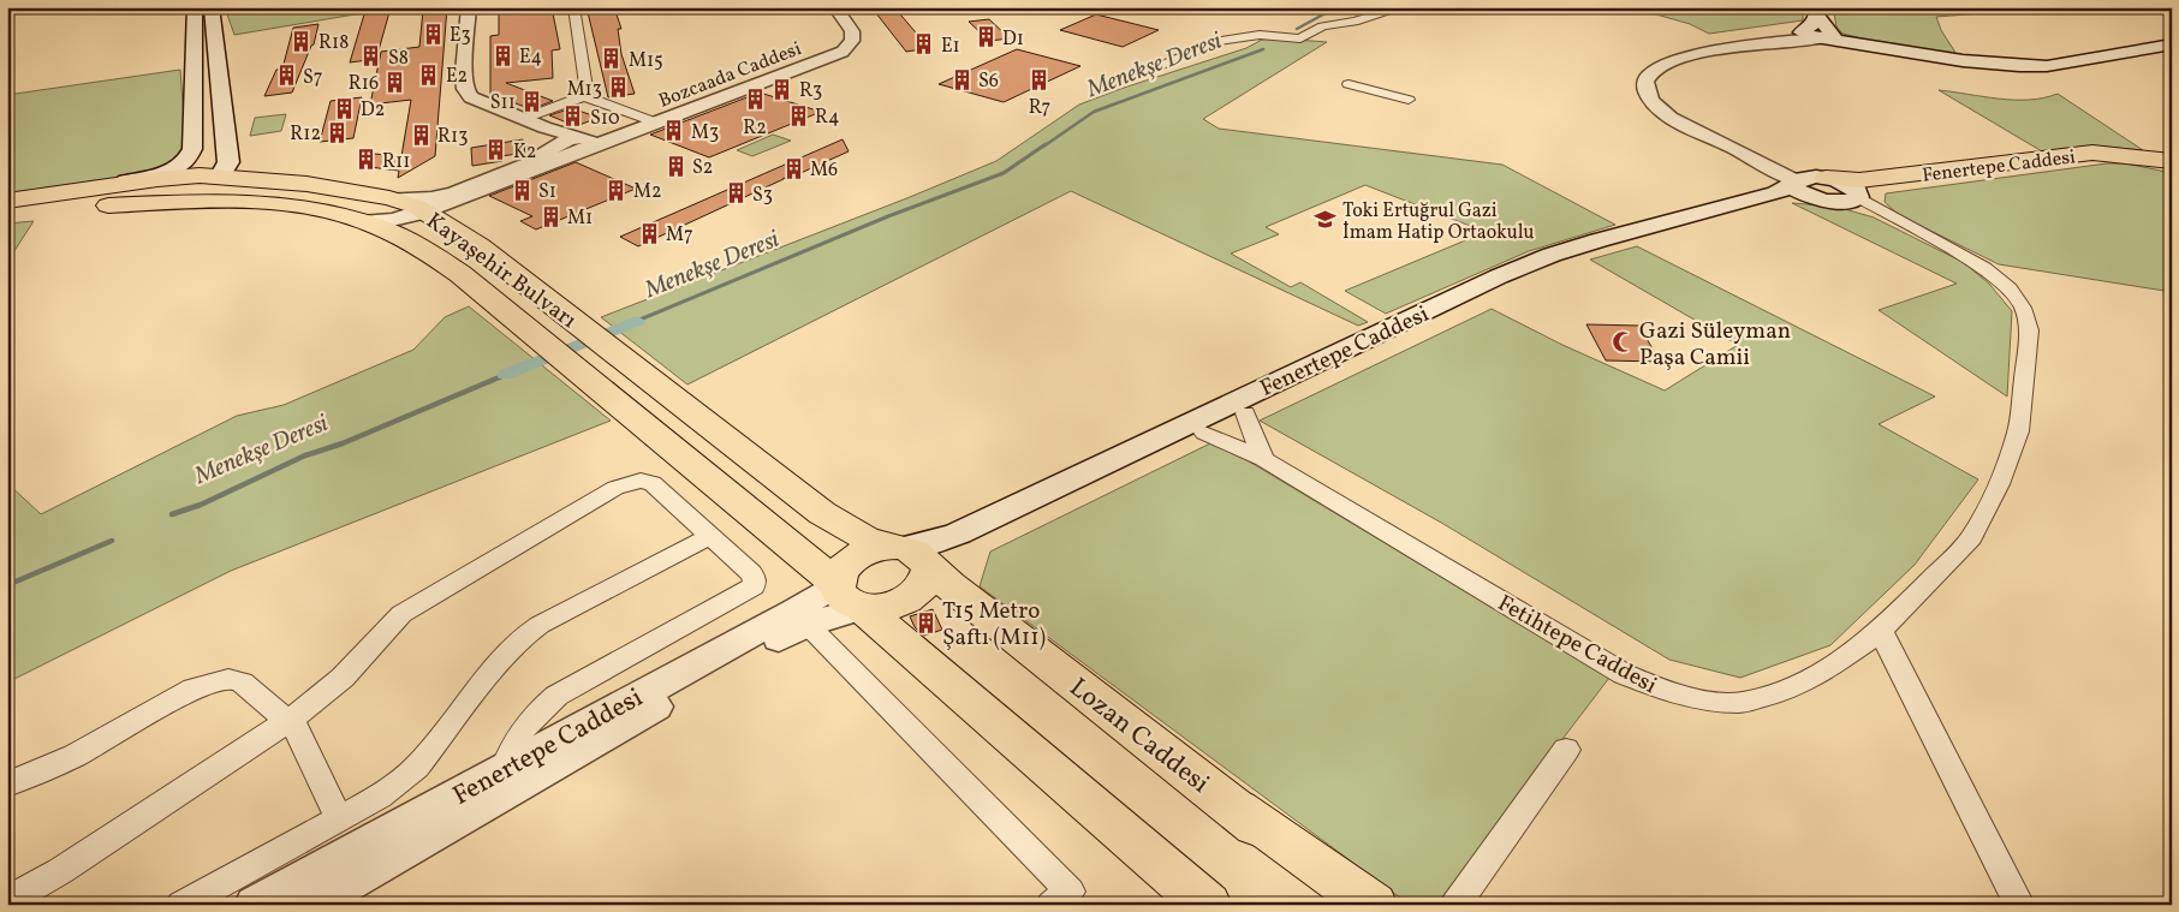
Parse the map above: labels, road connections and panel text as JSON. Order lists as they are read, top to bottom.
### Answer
{
  "streets": {
    "main road": ["Fenertepe Caddesi", "Kayaşehir Bulvarı", "Lozan Caddesi"],
    "street": ["Bozcaada Caddesi", "Fetihtepe Caddesi"]
  },
  "crossings": [
    ["Bozcaada Caddesi", "Kayaşehir Bulvarı"],
    ["Fenertepe Caddesi", "Kayaşehir Bulvarı"],
    ["Fenertepe Caddesi", "Fetihtepe Caddesi"],
    ["Fenertepe Caddesi", "Lozan Caddesi"],
    ["Kayaşehir Bulvarı", "Lozan Caddesi"]
  ],
  "water": ["Menekşe Deresi"],
  "places": {
    "building": [
      "E3",
      "D1",
      "R18",
      "E1",
      "E4",
      "S8",
      "M15",
      "E2",
      "S7",
      "S6",
      "R7",
      "R16",
      "M13",
      "R3",
      "R2",
      "S11",
      "D2",
      "R4",
      "S10",
      "M3",
      "R12",
      "R13",
      "K2",
      "R11",
      "S2",
      "M6",
      "S1",
      "M2",
      "S3",
      "M1",
      "M7",
      "T15 Metro Şaftı (M11)"
    ],
    "school or university": ["Toki Ertuğrul Gazi İmam Hatip Ortaokulu"],
    "mosque": ["Gazi Süleyman Paşa Camii"]
  }
}
